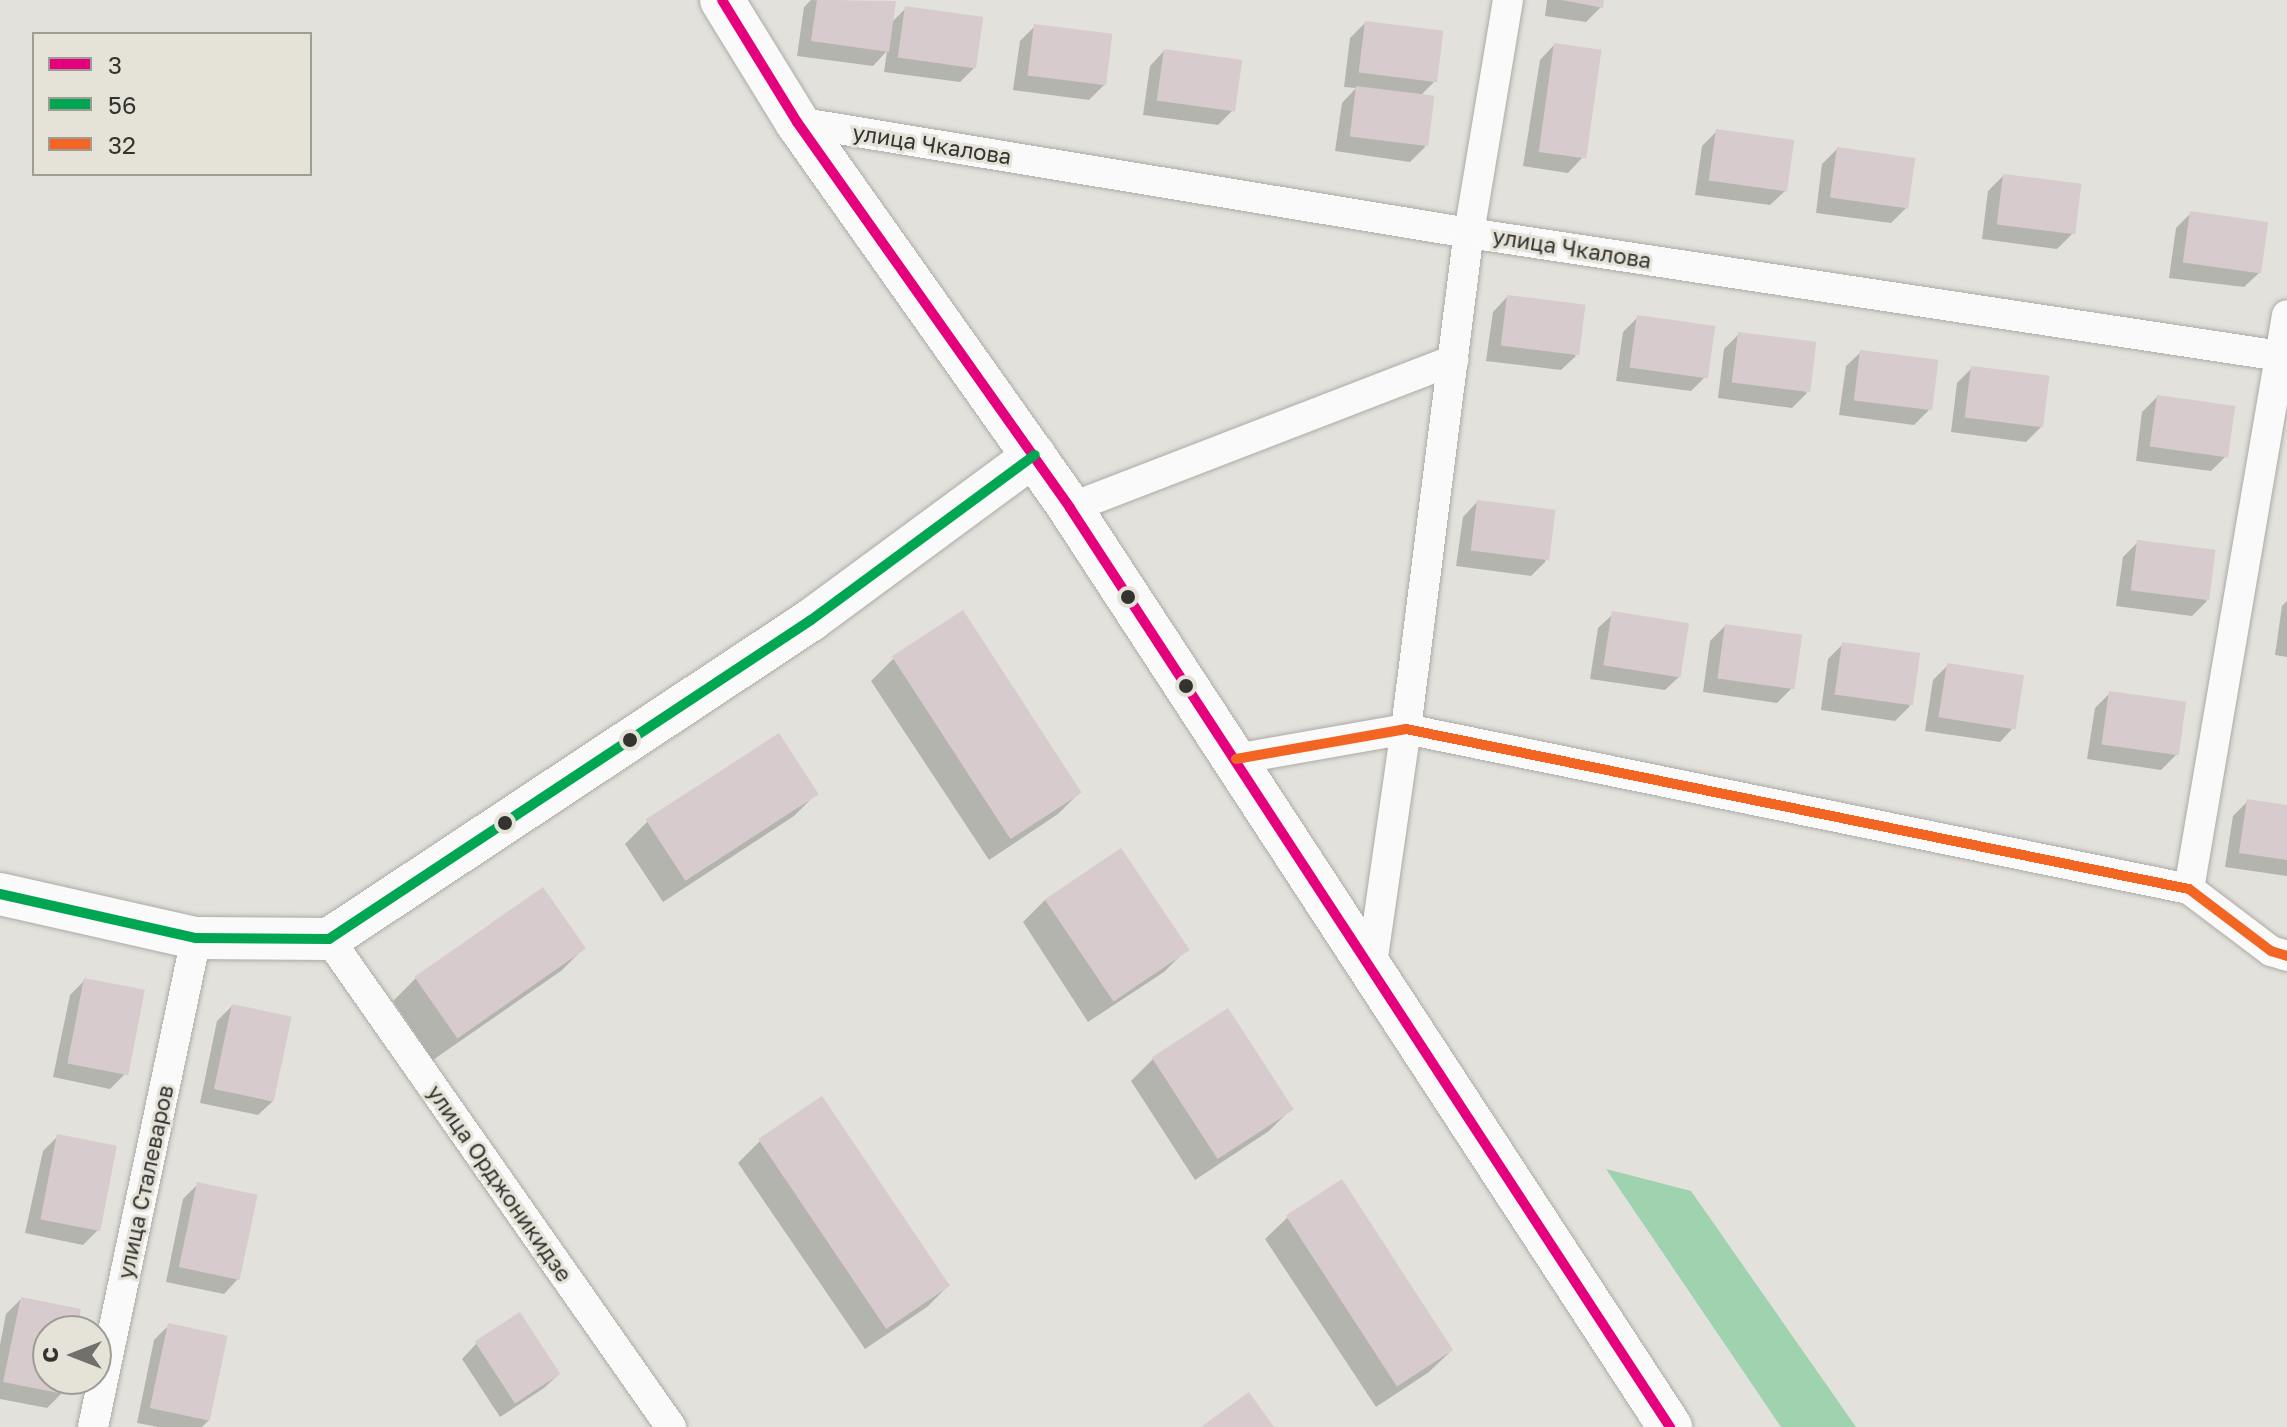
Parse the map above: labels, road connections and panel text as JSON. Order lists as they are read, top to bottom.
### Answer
{
  "streets": {
    "main road": ["улица Чкалова"],
    "street": ["улица Сталеваров", "улица Орджоникидзе"]
  },
  "lines": ["transit line 3", "transit line 56", "transit line 32"],
  "legend": ["3", "56", "32"],
  "north": "left"
}
